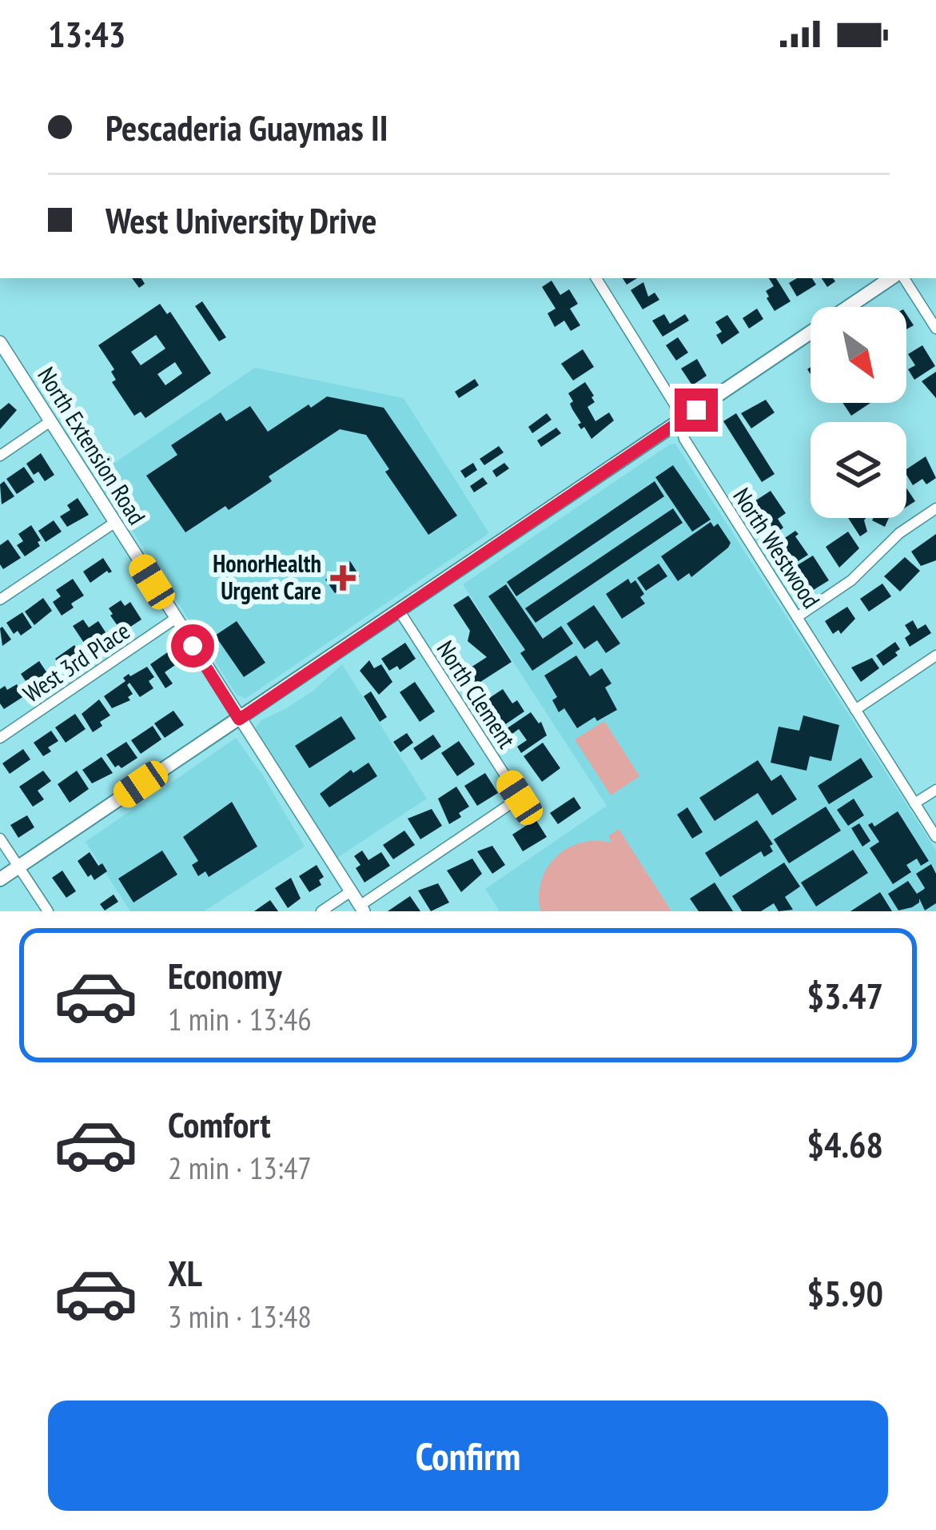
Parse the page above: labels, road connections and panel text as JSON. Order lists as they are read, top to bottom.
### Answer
{
  "streets": {
    "street": [
      "North Extension Road",
      "North Westwood",
      "West 3rd Place",
      "North Clement"
    ]
  },
  "crossings": [
    ["North Extension Road", "West 3rd Place"],
    ["North Extension Road", "North Clement"]
  ],
  "places": {
    "health": ["HonorHealth Urgent Care"]
  },
  "north": "bottom right",
  "page": {
    "status": "13:43",
    "banner": ["Pescaderia Guaymas II", "West University Drive"],
    "list": [
      {
        "name": "Economy",
        "note": "1 min · 13:46",
        "value": "$3.47"
      },
      {
        "name": "Comfort",
        "note": "2 min · 13:47",
        "value": "$4.68"
      },
      {
        "name": "XL",
        "note": "3 min · 13:48",
        "value": "$5.90"
      }
    ],
    "buttons": "Confirm"
  }
}
